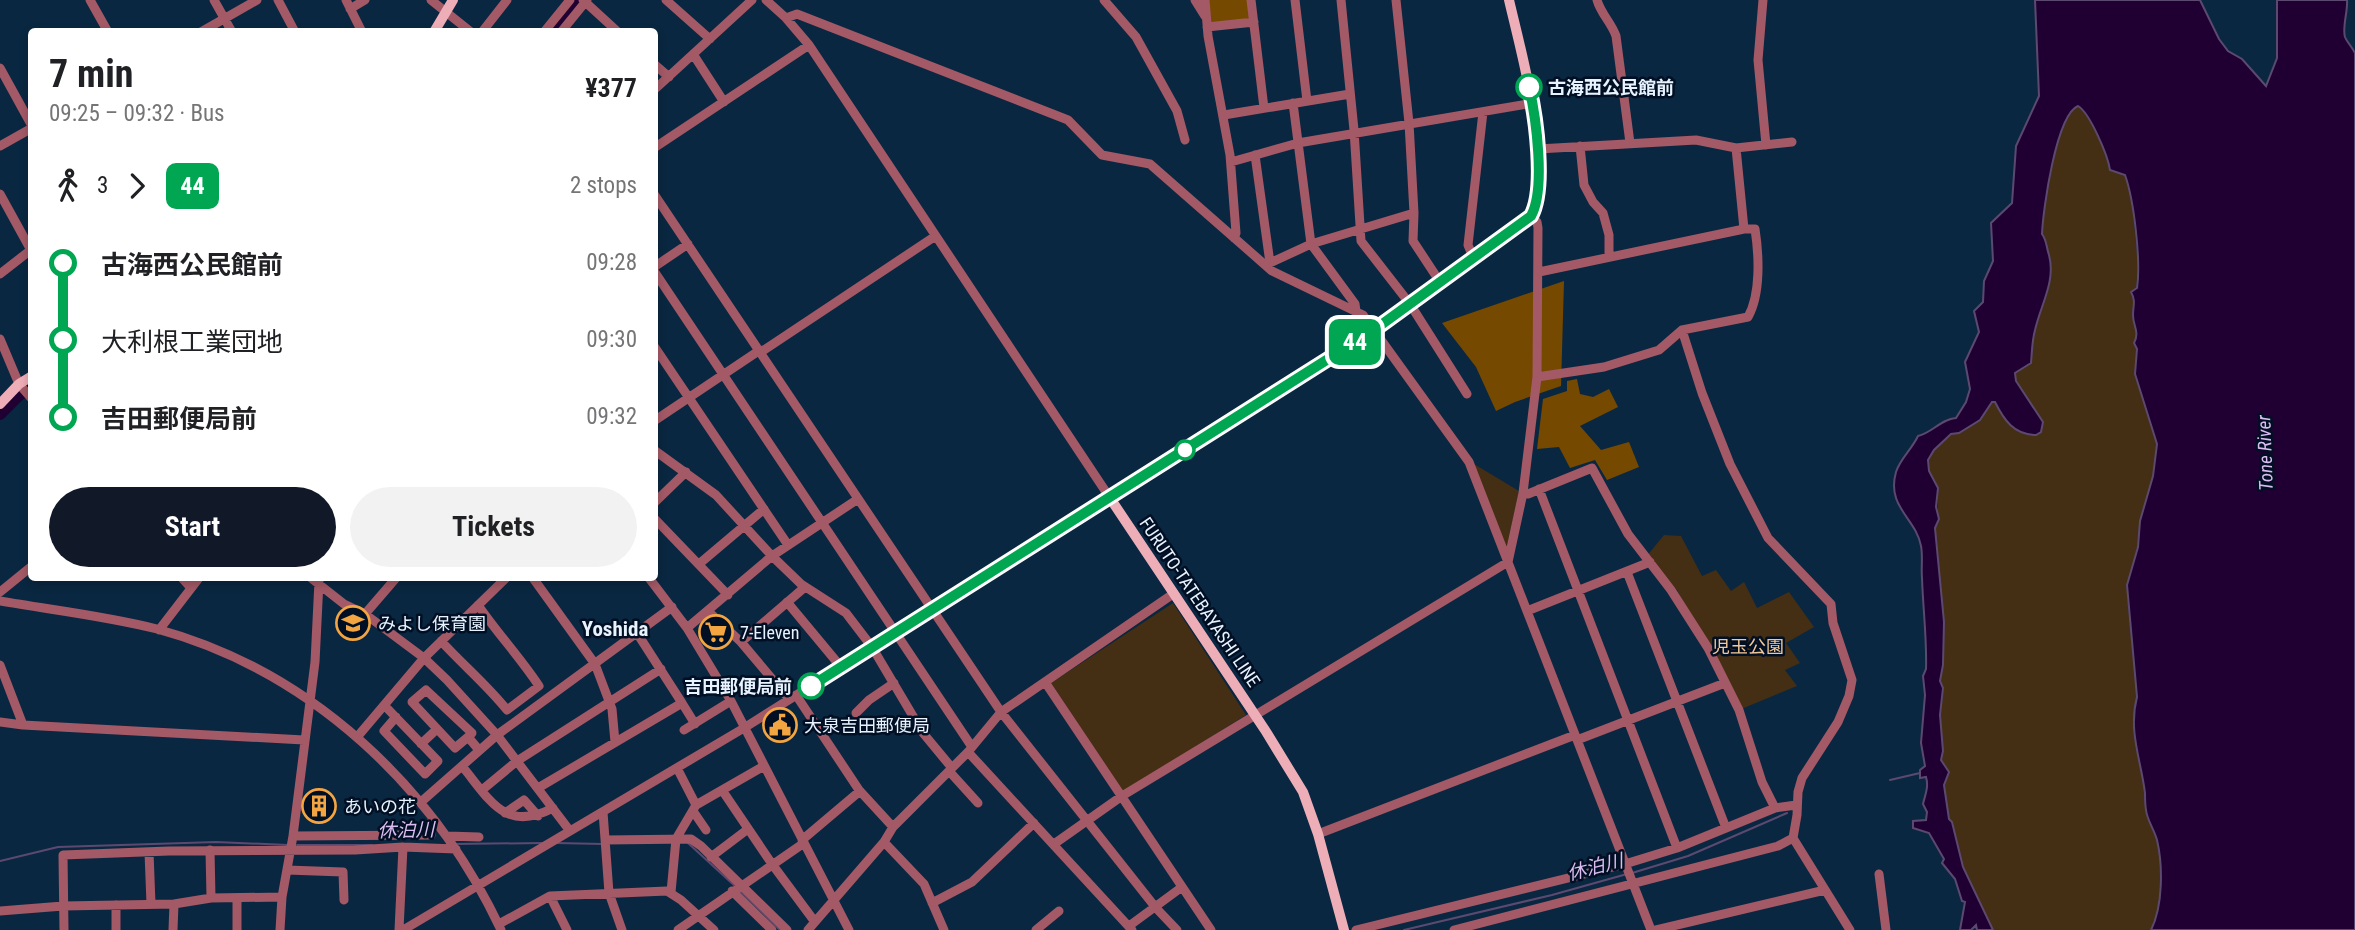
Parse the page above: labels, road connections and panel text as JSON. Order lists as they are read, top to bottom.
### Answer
{
  "streets": {
    "main road": ["FURUTO-TATEBAYASHI LINE"]
  },
  "districts": ["Yoshida"],
  "water": ["Tone River", "休泊川"],
  "parks": ["児玉公園"],
  "places": {
    "other": ["古海西公民館前", "吉田郵便局前"],
    "school or university": ["みよし保育園"],
    "supermarket": ["7-Eleven"],
    "public building": ["大泉吉田郵便局"],
    "building": ["あいの花"]
  },
  "lines": ["bus line 44"],
  "page": {
    "on_map": "44",
    "heading": ["7 min", "09:25 – 09:32 · Bus", "¥377"],
    "legs": ["3", "44", "2 stops"],
    "list": [
      {
        "name": "古海西公民館前",
        "value": "09:28"
      },
      {
        "name": "大利根工業団地",
        "value": "09:30"
      },
      {
        "name": "吉田郵便局前",
        "value": "09:32"
      }
    ],
    "buttons": ["Start", "Tickets"]
  }
}
